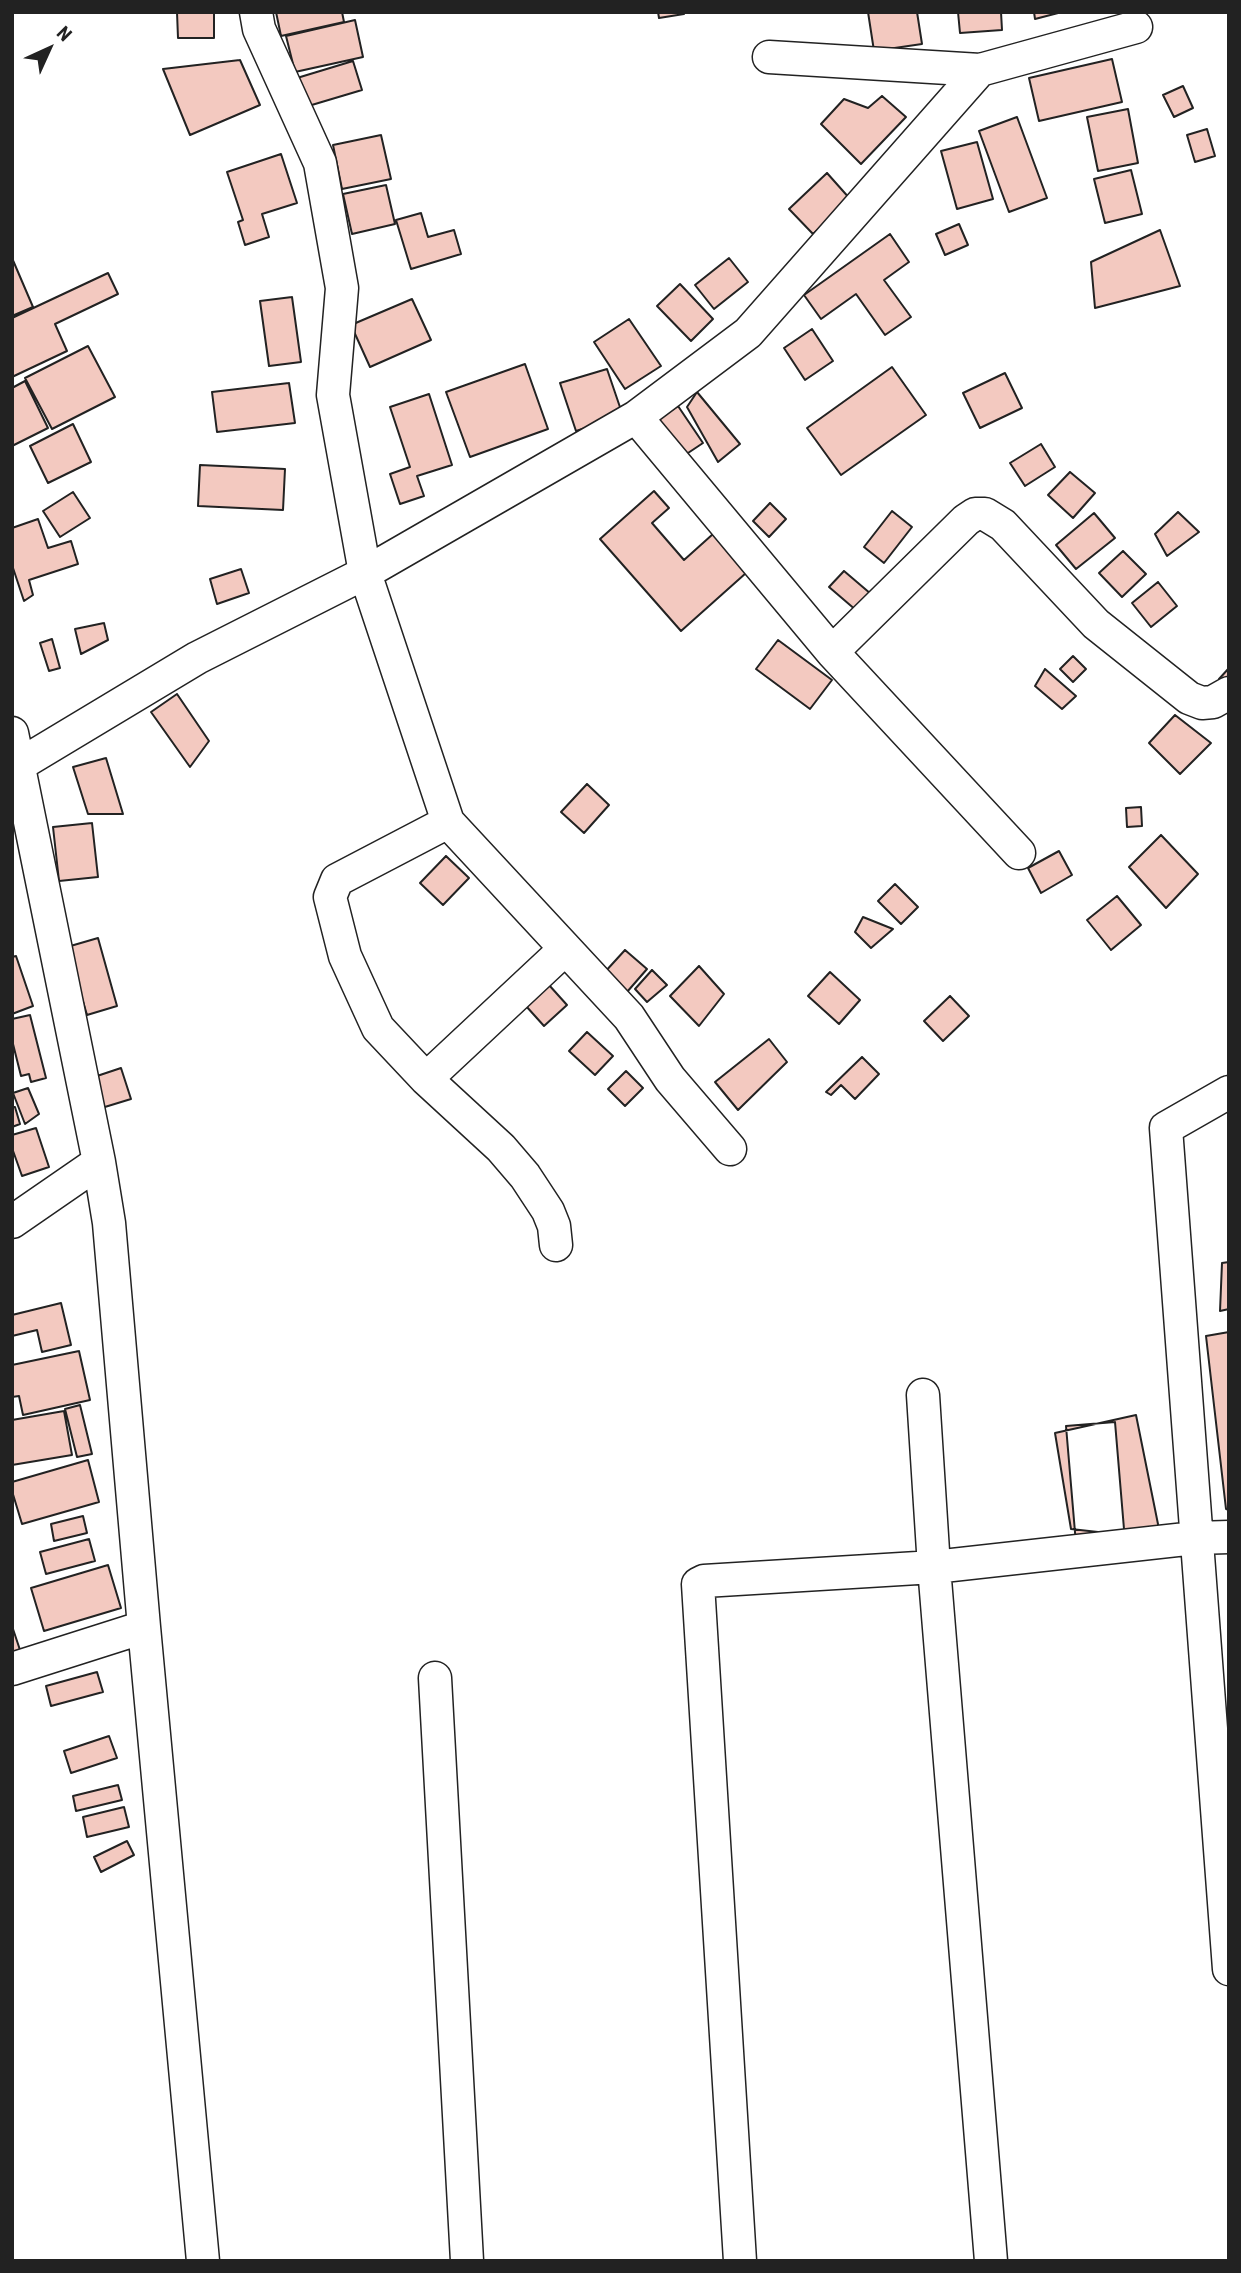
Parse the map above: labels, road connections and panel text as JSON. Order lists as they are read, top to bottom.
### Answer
{
  "north": "top right"
}
